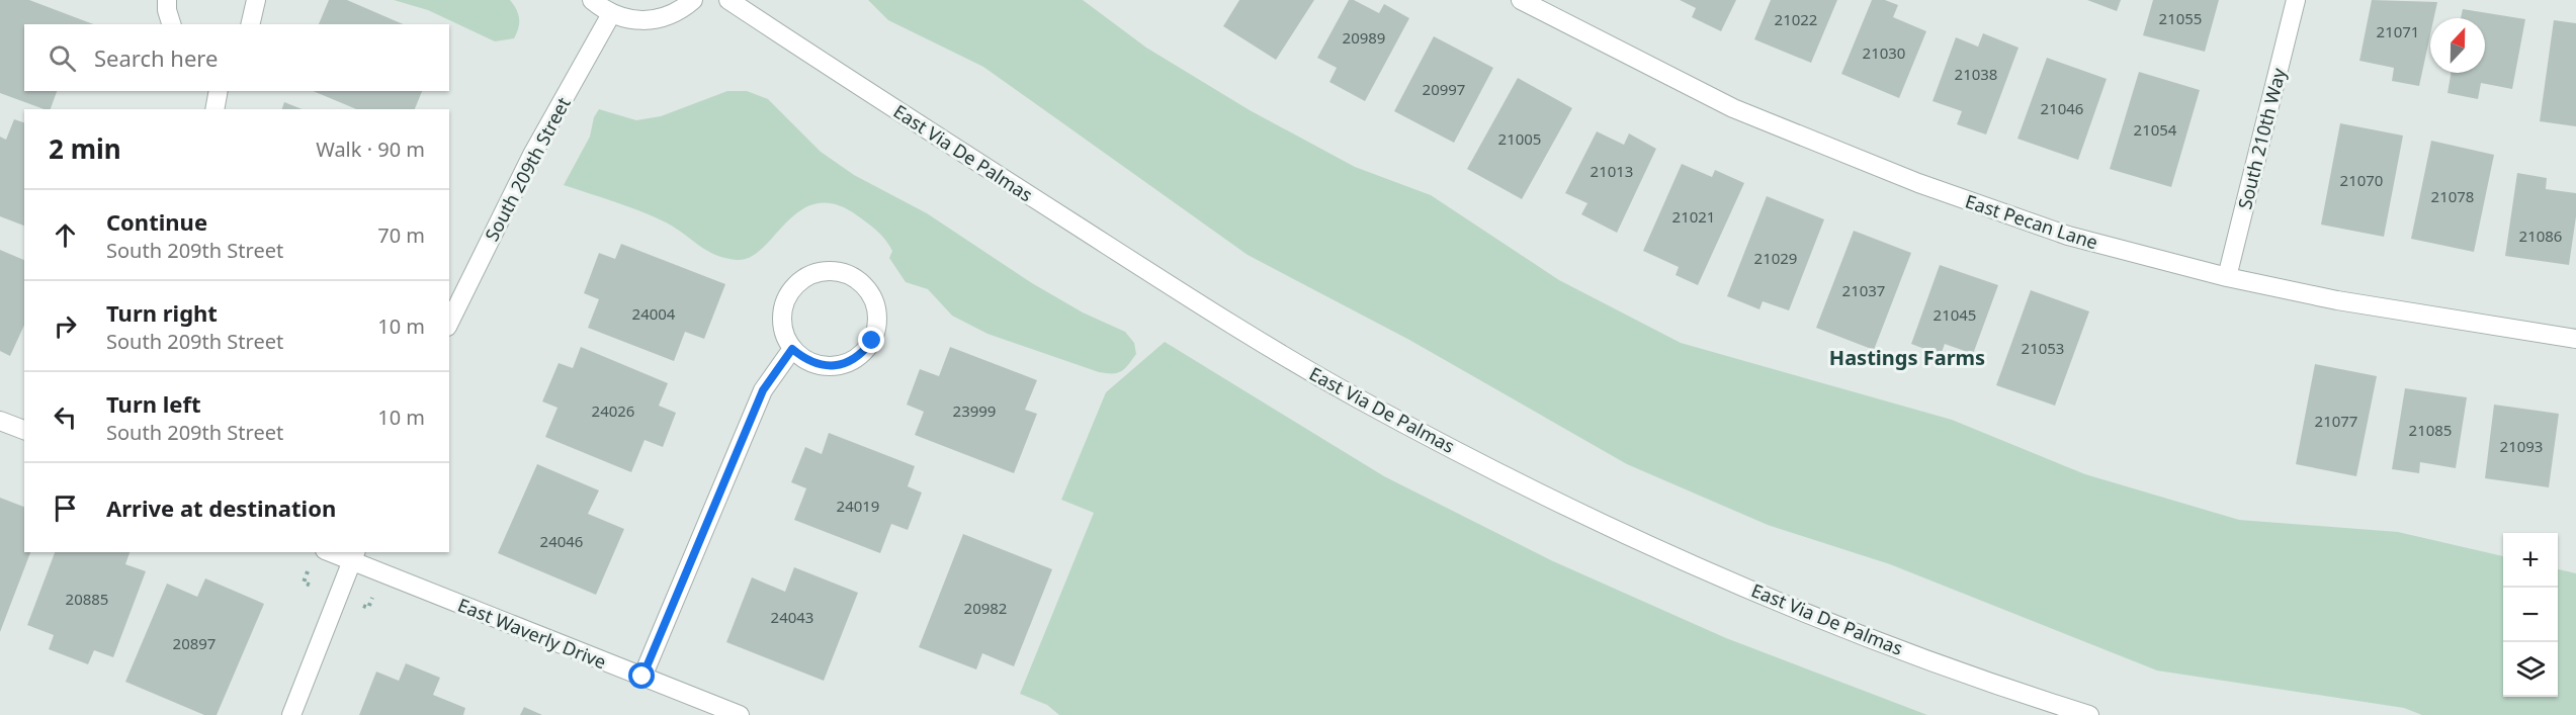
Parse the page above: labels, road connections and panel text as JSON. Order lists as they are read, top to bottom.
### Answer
{
  "streets": {
    "street": [
      "South 210th Way",
      "East Via De Palmas",
      "South 209th Street",
      "East Pecan Lane",
      "East Waverly Drive"
    ]
  },
  "crossings": [
    ["South 210th Way", "East Pecan Lane"]
  ],
  "districts": ["Hastings Farms"],
  "house_numbers": [
    "21055",
    "21022",
    "21071",
    "20989",
    "21030",
    "21038",
    "20997",
    "21046",
    "21054",
    "21005",
    "21013",
    "21070",
    "21078",
    "21021",
    "21086",
    "21029",
    "21037",
    "24004",
    "21045",
    "21053",
    "24026",
    "23999",
    "21077",
    "21085",
    "21093",
    "24019",
    "24046",
    "20885",
    "20982",
    "24043",
    "20897"
  ],
  "north": "top",
  "page": {
    "search": "Search here",
    "heading": ["2 min", "Walk · 90 m"],
    "list": [
      ["Continue", "South 209th Street", "70 m"],
      ["Turn right", "South 209th Street", "10 m"],
      ["Turn left", "South 209th Street", "10 m"],
      "Arrive at destination"
    ],
    "map_buttons": ["+", "−"]
  }
}
